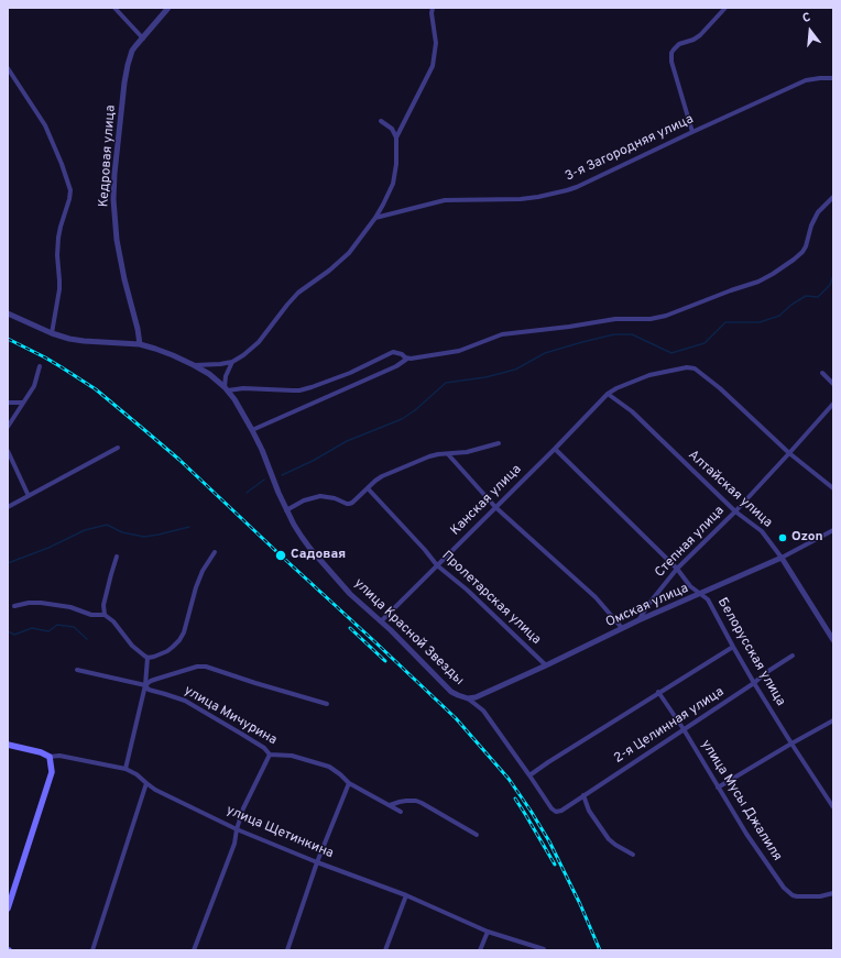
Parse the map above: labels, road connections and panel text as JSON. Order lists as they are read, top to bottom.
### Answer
{
  "streets": {
    "main road": ["улица Щетинкина"],
    "street": [
      "3-я Загородняя улица",
      "Кедровая улица",
      "Алтайская улица",
      "Канская улица",
      "Степная улица",
      "Пролетарская улица",
      "Омская улица",
      "улица Красной Звезды",
      "Белорусская улица",
      "улица Мичурина",
      "2-я Целинная улица",
      "улица Мусы Джалиля"
    ]
  },
  "crossings": [
    ["Кедровая улица", "улица Красной Звезды"],
    ["Алтайская улица", "Канская улица"],
    ["Алтайская улица", "Степная улица"],
    ["Алтайская улица", "Омская улица"],
    ["Канская улица", "Степная улица"],
    ["Канская улица", "Пролетарская улица"],
    ["Канская улица", "улица Красной Звезды"],
    ["Канская улица", "Белорусская улица"],
    ["Степная улица", "Омская улица"],
    ["Степная улица", "Белорусская улица"],
    ["Пролетарская улица", "Омская улица"],
    ["Омская улица", "улица Красной Звезды"],
    ["Омская улица", "Белорусская улица"],
    ["улица Красной Звезды", "2-я Целинная улица"],
    ["Белорусская улица", "2-я Целинная улица"],
    ["2-я Целинная улица", "улица Мусы Джалиля"]
  ],
  "places": ["Ozon", "Садовая"],
  "north": "top"
}
